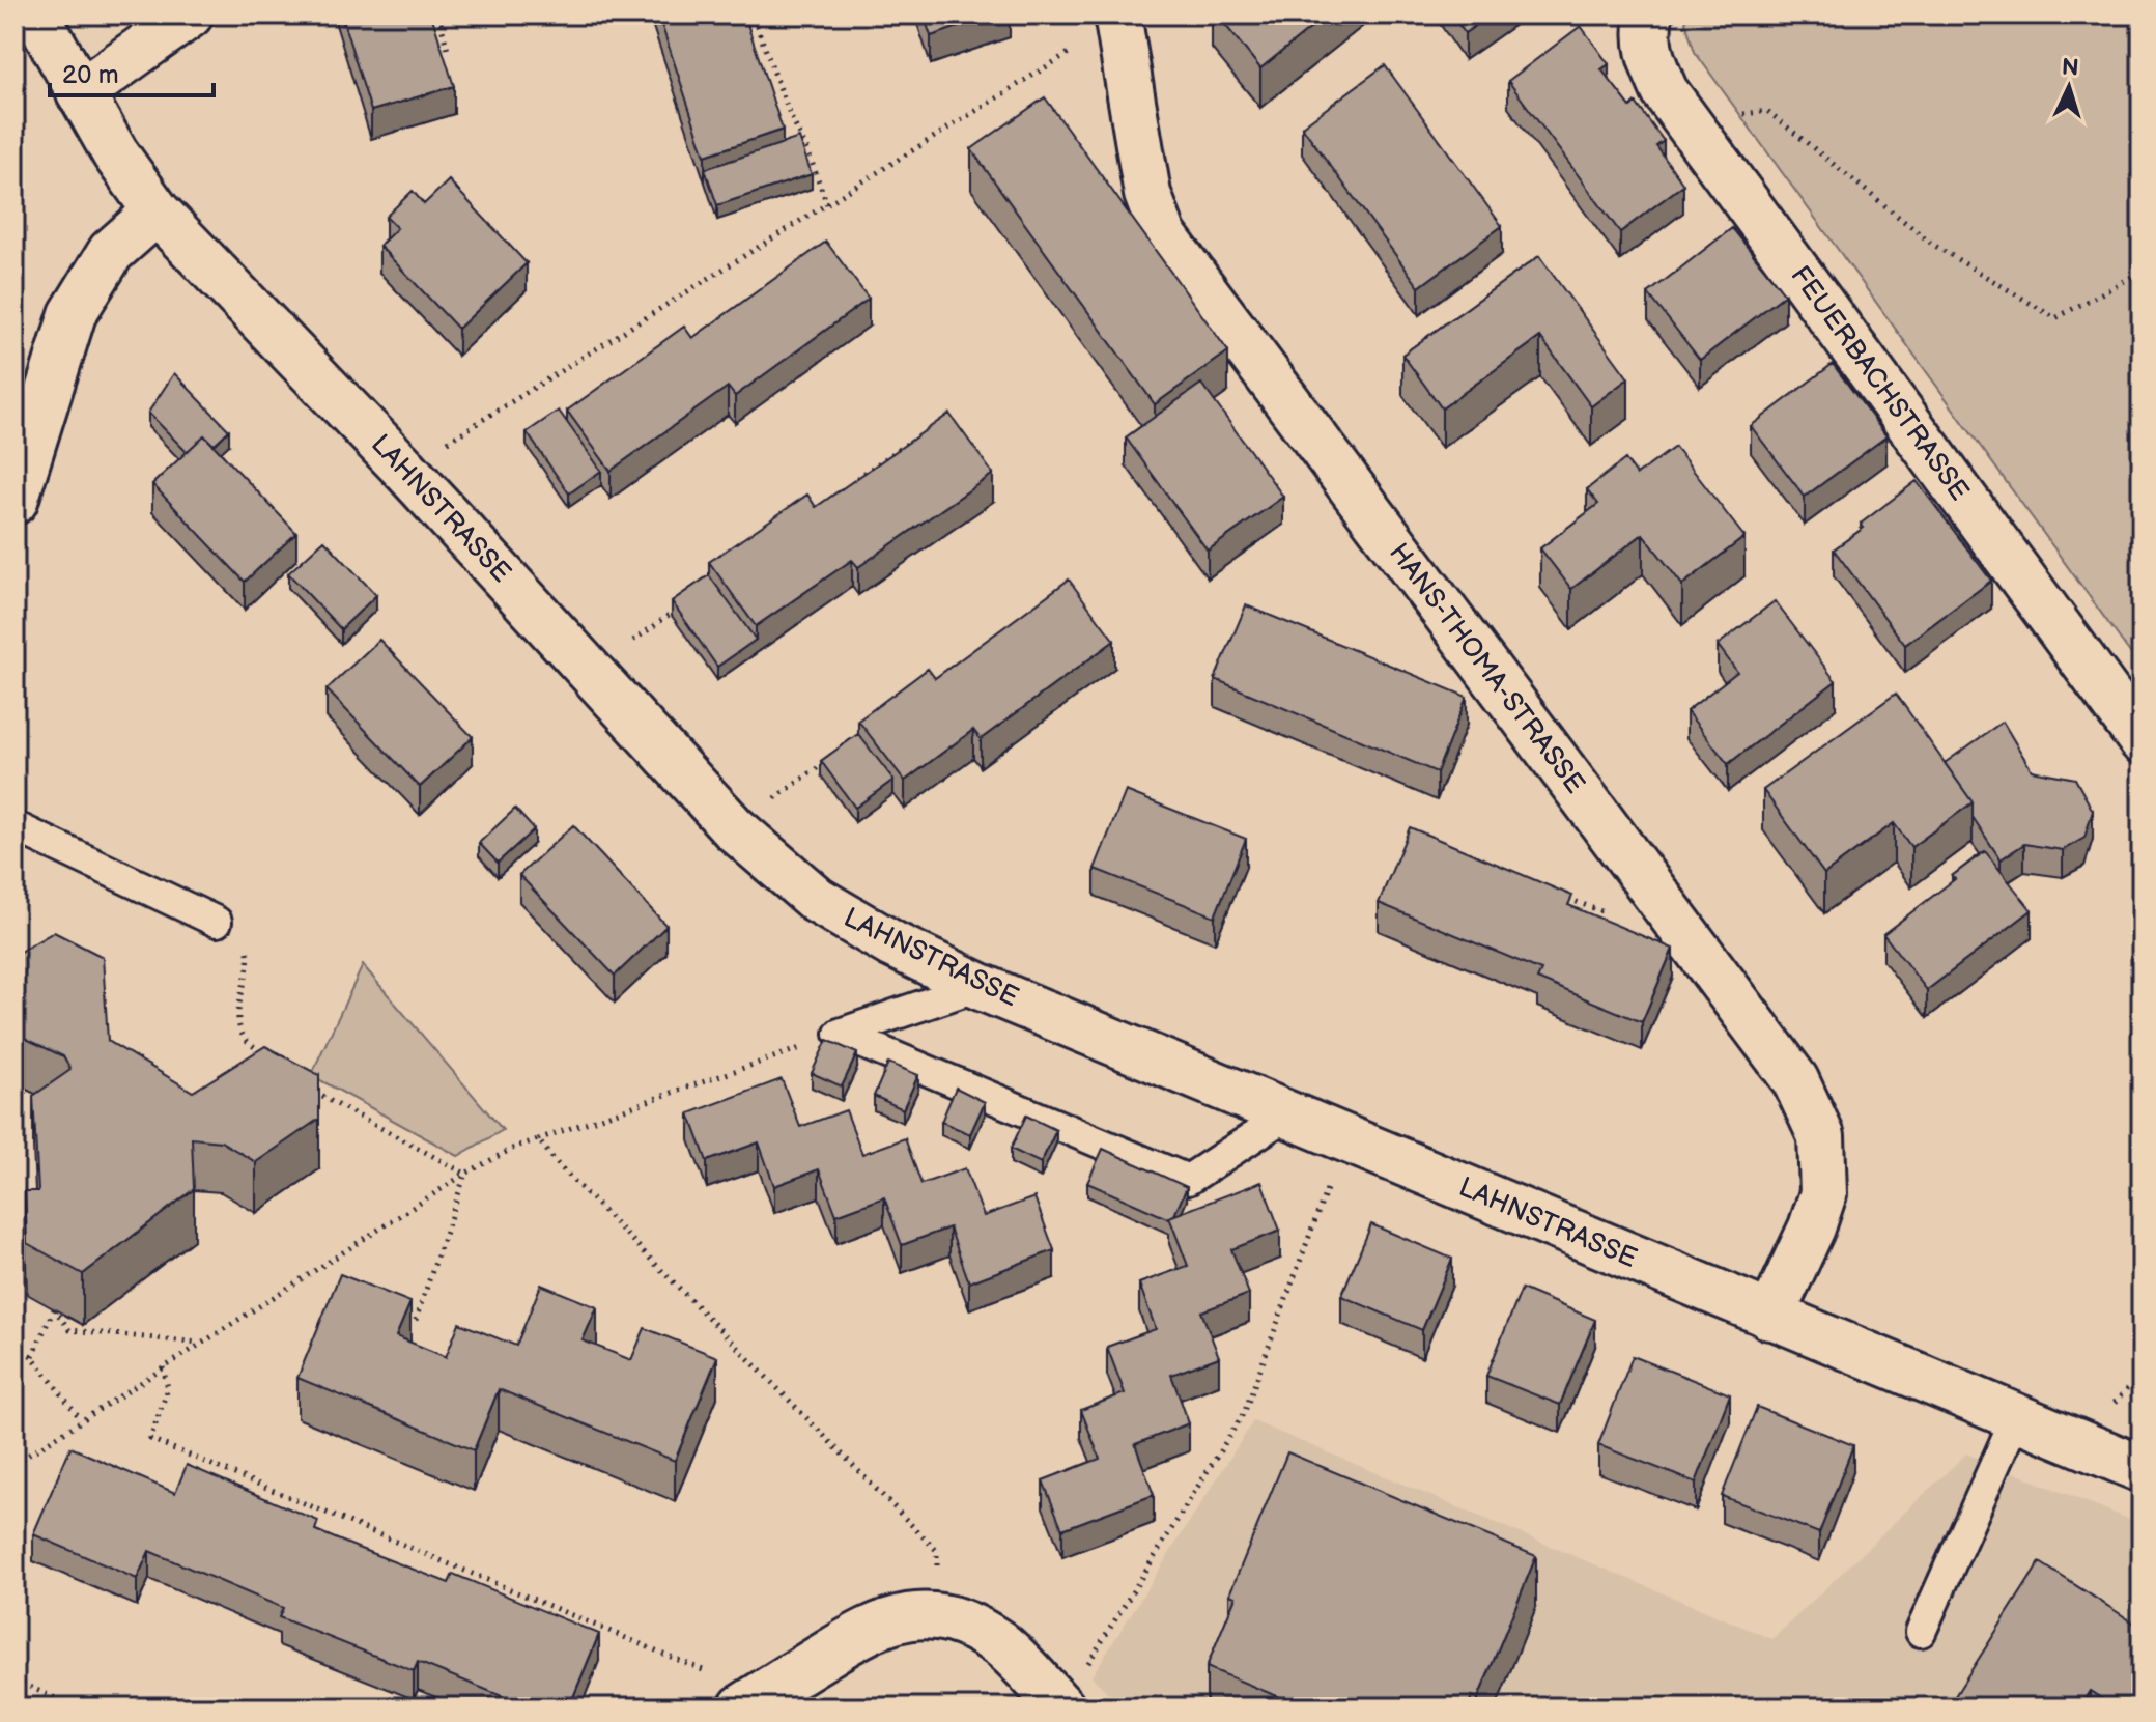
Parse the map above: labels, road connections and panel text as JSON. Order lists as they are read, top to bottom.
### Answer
{
  "streets": {
    "street": ["FEUERBACHSTRASSE", "LAHNSTRASSE", "HANS-THOMA-STRASSE"]
  },
  "crossings": [
    ["LAHNSTRASSE", "HANS-THOMA-STRASSE"]
  ],
  "scale_bar": "20 m",
  "north": "top"
}
